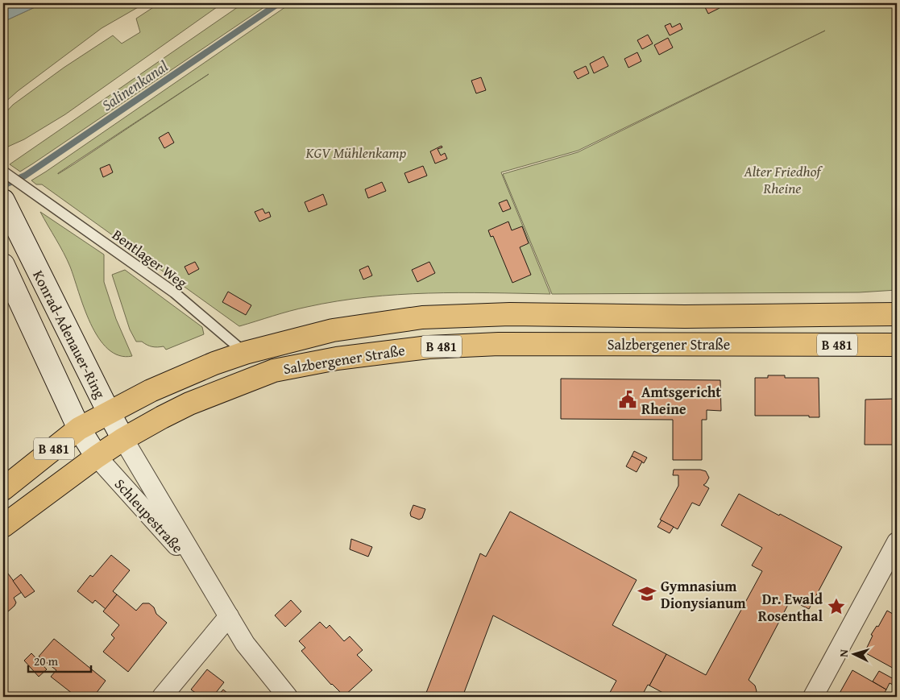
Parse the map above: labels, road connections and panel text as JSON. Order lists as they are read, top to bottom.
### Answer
{
  "streets": {
    "main road": ["Konrad-Adenauer-Ring", "Salzbergener Straße", "B 481"],
    "street": ["Schleupestraße"],
    "lane": ["Bentlager Weg"]
  },
  "crossings": [
    ["Bentlager Weg", "Salzbergener Straße"],
    ["Konrad-Adenauer-Ring", "Salzbergener Straße"],
    ["Konrad-Adenauer-Ring", "Schleupestraße"],
    ["Salzbergener Straße", "Schleupestraße"]
  ],
  "water": ["Salinenkanal"],
  "parks": ["KGV Mühlenkamp", "Alter Friedhof Rheine"],
  "places": {
    "public building": ["Amtsgericht Rheine"],
    "school or university": ["Gymnasium Dionysianum"],
    "place": ["Dr. Ewald Rosenthal"]
  },
  "scale_bar": "20 m",
  "north": "left"
}
